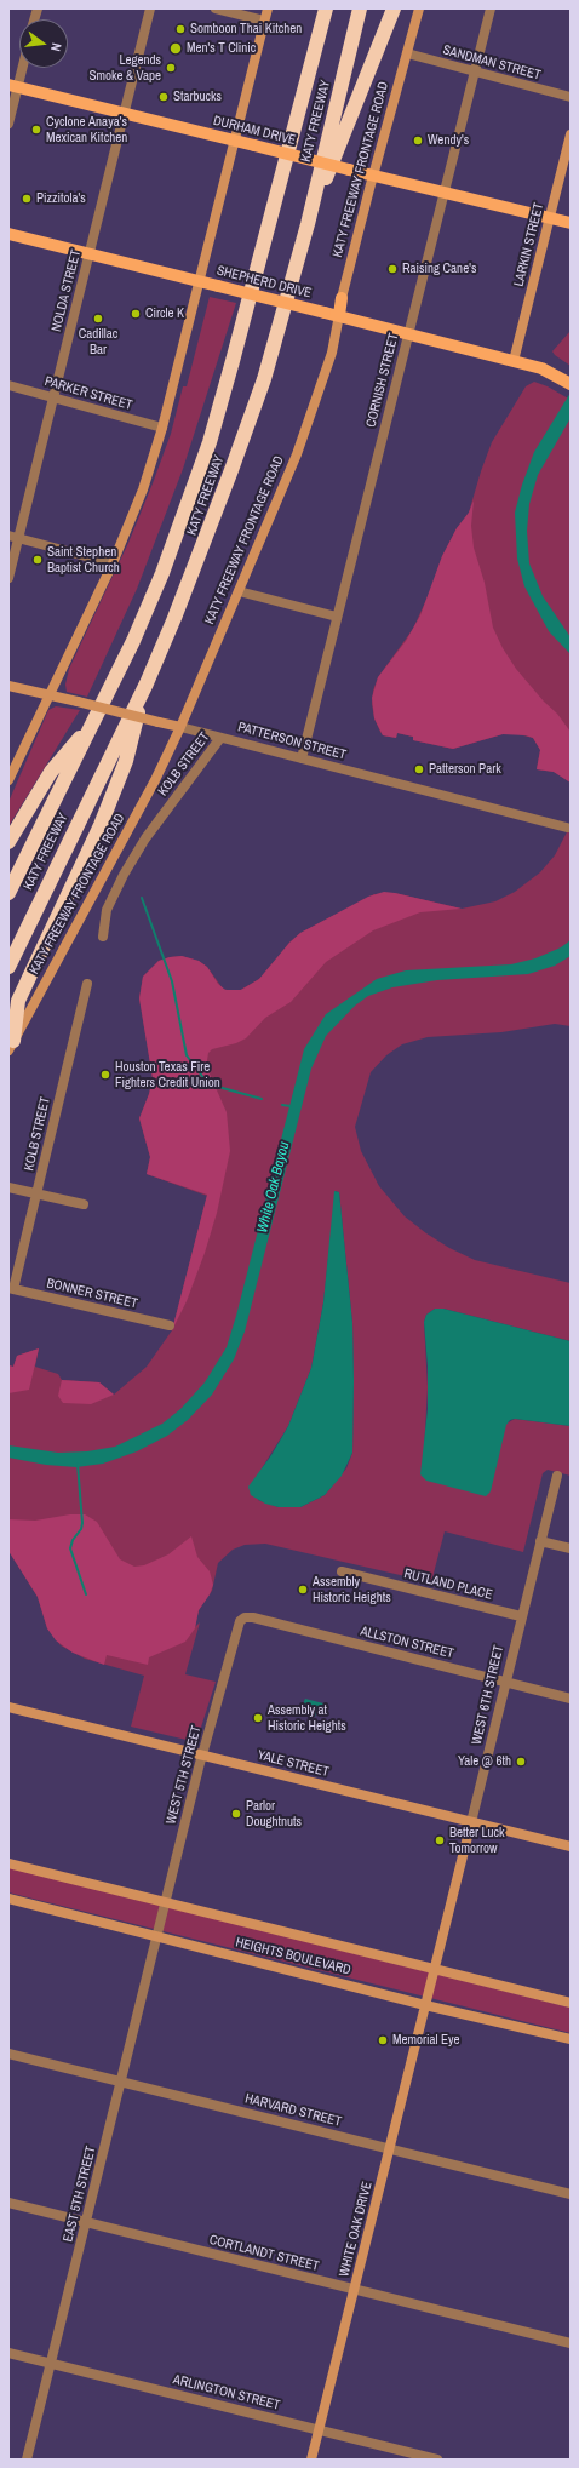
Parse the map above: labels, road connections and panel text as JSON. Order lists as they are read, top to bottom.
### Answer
{
  "streets": {
    "highway": ["KATY FREEWAY"],
    "main road": [
      "DURHAM DRIVE",
      "KATY FREEWAY FRONTAGE ROAD",
      "LARKIN STREET",
      "SHEPHERD DRIVE",
      "PATTERSON STREET",
      "WEST 6TH STREET",
      "YALE STREET",
      "HEIGHTS BOULEVARD",
      "WHITE OAK DRIVE"
    ],
    "street": [
      "SANDMAN STREET",
      "NOLDA STREET",
      "CORNISH STREET",
      "PARKER STREET",
      "KOLB STREET",
      "BONNER STREET",
      "RUTLAND PLACE",
      "ALLSTON STREET",
      "WEST 5TH STREET",
      "HARVARD STREET",
      "EAST 5TH STREET",
      "CORTLANDT STREET",
      "ARLINGTON STREET"
    ]
  },
  "crossings": [
    ["SANDMAN STREET", "KATY FREEWAY FRONTAGE ROAD"],
    ["SANDMAN STREET", "CORNISH STREET"],
    ["DURHAM DRIVE", "KATY FREEWAY FRONTAGE ROAD"],
    ["DURHAM DRIVE", "LARKIN STREET"],
    ["DURHAM DRIVE", "NOLDA STREET"],
    ["DURHAM DRIVE", "CORNISH STREET"],
    ["KATY FREEWAY FRONTAGE ROAD", "SHEPHERD DRIVE"],
    ["KATY FREEWAY FRONTAGE ROAD", "PATTERSON STREET"],
    ["LARKIN STREET", "SHEPHERD DRIVE"],
    ["SHEPHERD DRIVE", "NOLDA STREET"],
    ["SHEPHERD DRIVE", "CORNISH STREET"],
    ["NOLDA STREET", "PARKER STREET"],
    ["CORNISH STREET", "PATTERSON STREET"],
    ["PATTERSON STREET", "KOLB STREET"],
    ["KOLB STREET", "BONNER STREET"],
    ["RUTLAND PLACE", "WEST 6TH STREET"],
    ["ALLSTON STREET", "WEST 6TH STREET"],
    ["ALLSTON STREET", "WEST 5TH STREET"],
    ["WEST 6TH STREET", "YALE STREET"],
    ["WEST 6TH STREET", "HEIGHTS BOULEVARD"],
    ["WEST 6TH STREET", "WHITE OAK DRIVE"],
    ["YALE STREET", "WEST 5TH STREET"],
    ["WEST 5TH STREET", "HEIGHTS BOULEVARD"],
    ["WEST 5TH STREET", "EAST 5TH STREET"],
    ["HEIGHTS BOULEVARD", "EAST 5TH STREET"],
    ["HEIGHTS BOULEVARD", "WHITE OAK DRIVE"],
    ["HARVARD STREET", "EAST 5TH STREET"],
    ["HARVARD STREET", "WHITE OAK DRIVE"],
    ["EAST 5TH STREET", "CORTLANDT STREET"],
    ["EAST 5TH STREET", "ARLINGTON STREET"],
    ["WHITE OAK DRIVE", "CORTLANDT STREET"],
    ["WHITE OAK DRIVE", "ARLINGTON STREET"]
  ],
  "water": ["White Oak Bayou"],
  "places": [
    "Somboon Thai Kitchen",
    "Men's T Clinic",
    "Legends Smoke & Vape",
    "Starbucks",
    "Cyclone Anaya's Mexican Kitchen",
    "Wendy's",
    "Pizzitola's",
    "Raising Cane's",
    "Circle K",
    "Cadillac Bar",
    "Saint Stephen Baptist Church",
    "Patterson Park",
    "Houston Texas Fire Fighters Credit Union",
    "Assembly Historic Heights",
    "Assembly at Historic Heights",
    "Yale @ 6th",
    "Parlor Doughtnuts",
    "Better Luck Tomorrow",
    "Memorial Eye"
  ],
  "north": "right"
}
